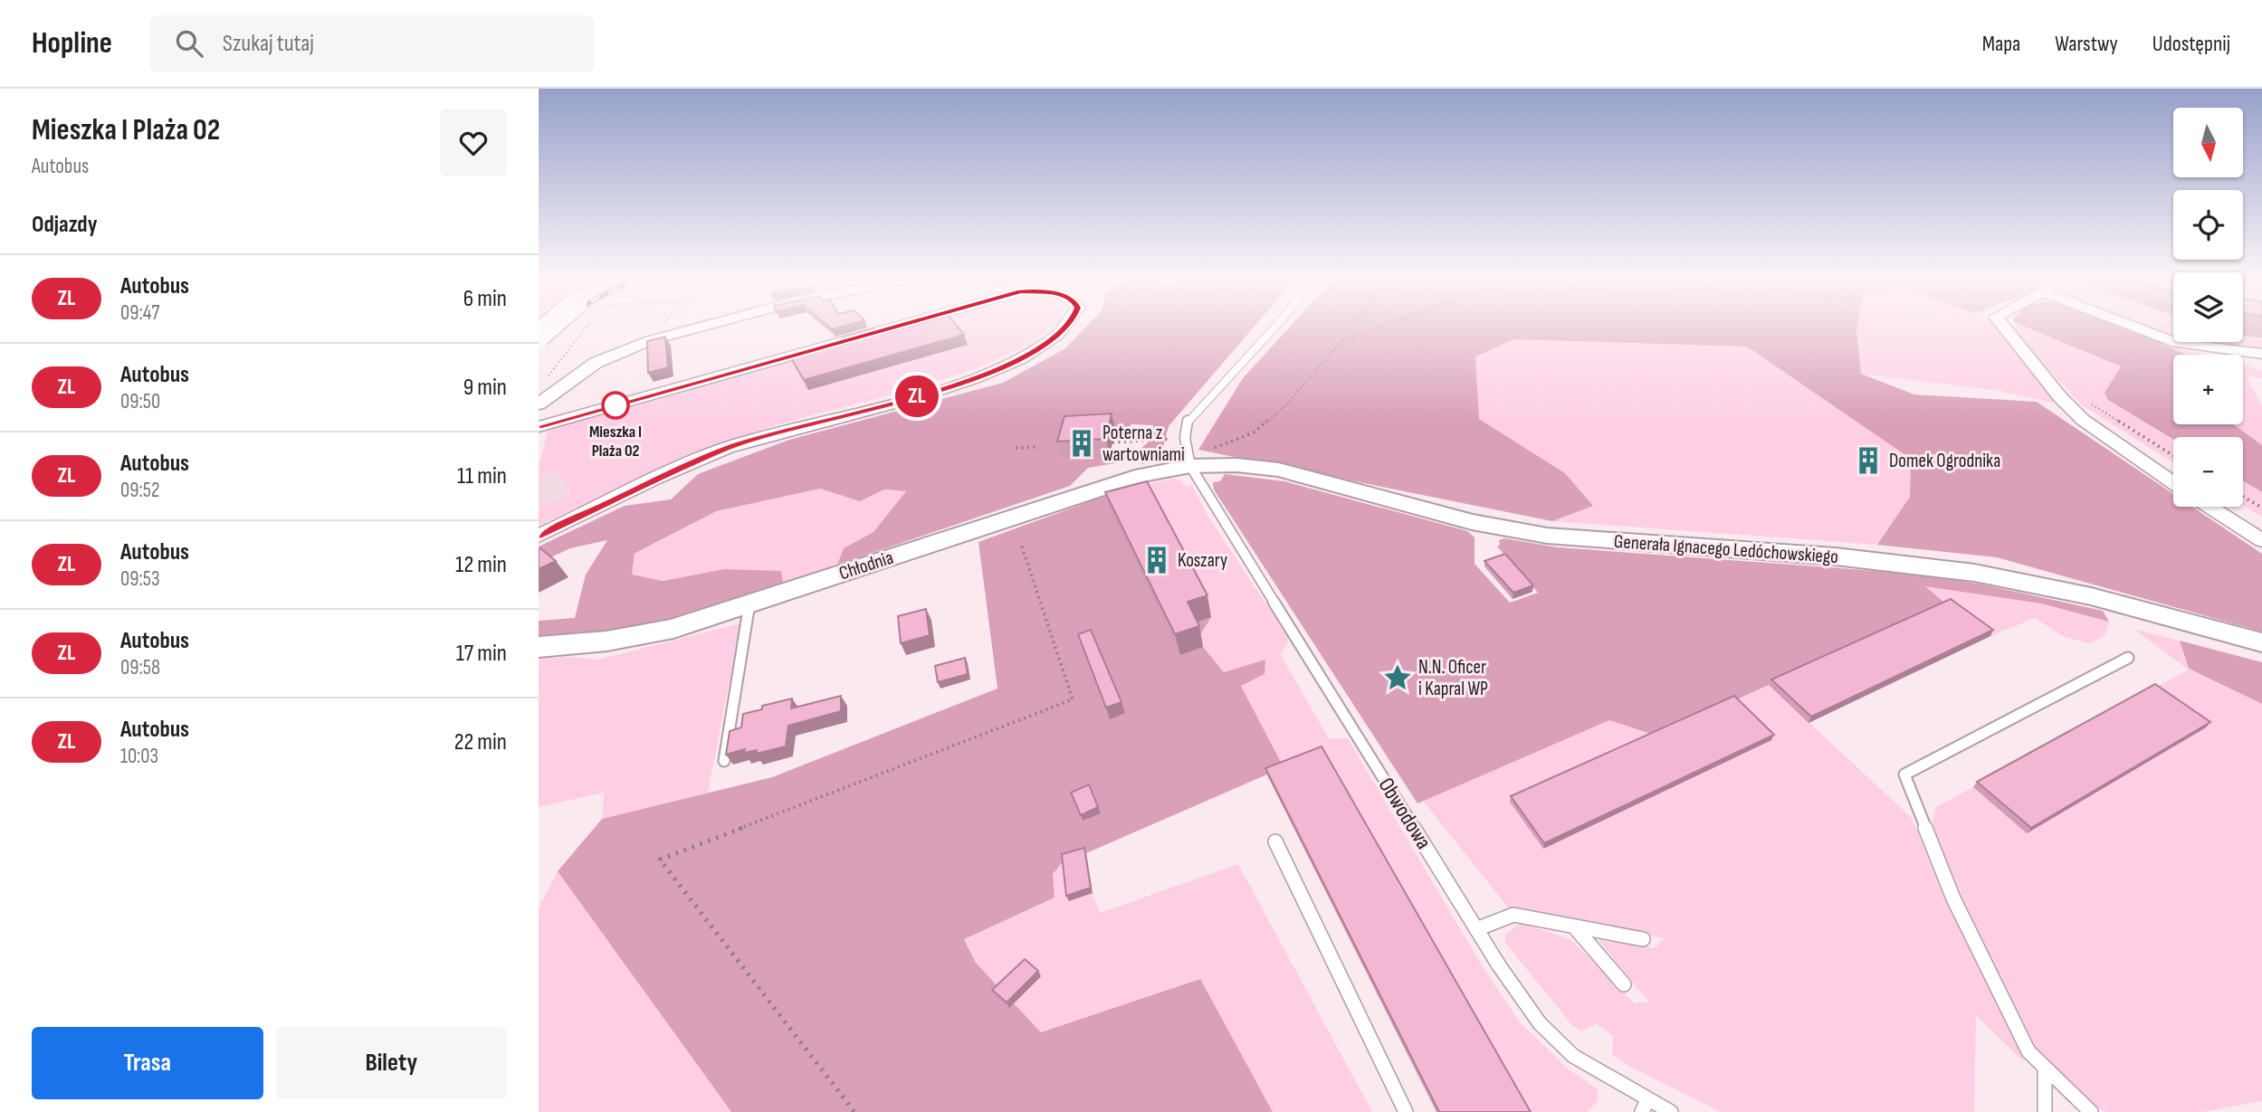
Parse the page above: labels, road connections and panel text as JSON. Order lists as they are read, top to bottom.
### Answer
{
  "streets": {
    "street": ["Generała Ignacego Ledóchowskiego", "Chłodnia"],
    "lane": ["Obwodowa"]
  },
  "crossings": [
    ["Generała Ignacego Ledóchowskiego", "Chłodnia"],
    ["Generała Ignacego Ledóchowskiego", "Obwodowa"],
    ["Chłodnia", "Obwodowa"]
  ],
  "places": {
    "other": ["Mieszka I Plaża 02"],
    "building": ["Poterna z wartowniami", "Domek Ogrodnika", "Koszary"],
    "place": ["N.N. Oficer i Kapral WP"]
  },
  "lines": ["bus line ZL"],
  "north": "bottom",
  "page": {
    "header": "Hopline",
    "search": "Szukaj tutaj",
    "nav": ["Mapa", "Warstwy", "Udostępnij"],
    "heading": [
      ["Mieszka I Plaża 02", "Autobus"],
      "Odjazdy"
    ],
    "on_map": "ZL",
    "map_buttons": ["+", "−"],
    "list": [
      {
        "mark": "ZL",
        "name": "Autobus",
        "note": "09:47",
        "value": "6 min"
      },
      {
        "mark": "ZL",
        "name": "Autobus",
        "note": "09:50",
        "value": "9 min"
      },
      {
        "mark": "ZL",
        "name": "Autobus",
        "note": "09:52",
        "value": "11 min"
      },
      {
        "mark": "ZL",
        "name": "Autobus",
        "note": "09:53",
        "value": "12 min"
      },
      {
        "mark": "ZL",
        "name": "Autobus",
        "note": "09:58",
        "value": "17 min"
      },
      {
        "mark": "ZL",
        "name": "Autobus",
        "note": "10:03",
        "value": "22 min"
      }
    ],
    "buttons": ["Trasa", "Bilety"]
  }
}
